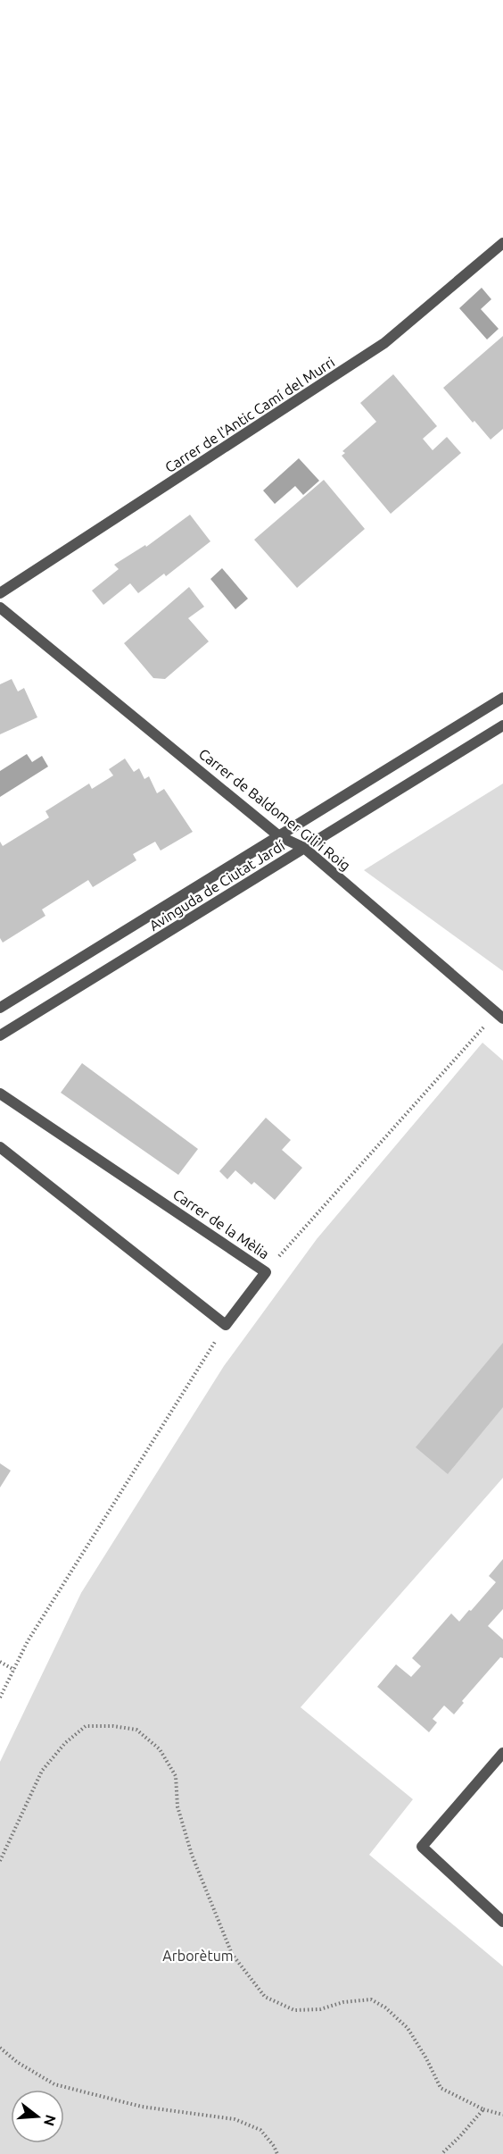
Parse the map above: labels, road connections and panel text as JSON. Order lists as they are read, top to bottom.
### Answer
{
  "streets": {
    "street": [
      "Carrer de l'Antic Camí del Murri",
      "Carrer de Baldomer Gili i Roig",
      "Avinguda de Ciutat Jardí",
      "Carrer de la Mèlia"
    ]
  },
  "crossings": [
    ["Carrer de Baldomer Gili i Roig", "Avinguda de Ciutat Jardí"]
  ],
  "parks": ["Arborètum"],
  "north": "right"
}
